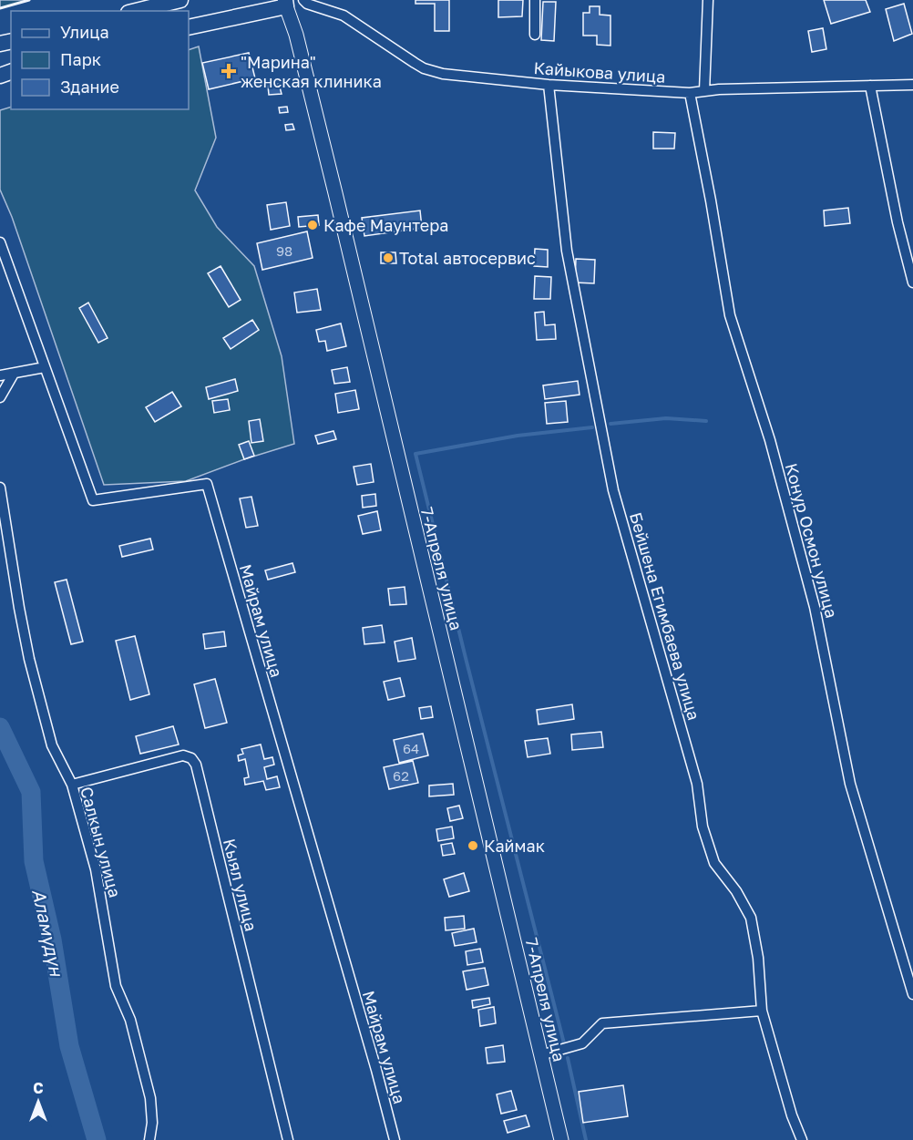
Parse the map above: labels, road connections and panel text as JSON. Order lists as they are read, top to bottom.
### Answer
{
  "streets": {
    "main road": ["7-Апреля улица"],
    "street": [
      "Кайыкова улица",
      "Конур Осмон улица",
      "Бейшена Егимбаева улица",
      "Майрам улица",
      "Салкын улица",
      "Кыял улица"
    ]
  },
  "crossings": [
    ["Кайыкова улица", "Конур Осмон улица"],
    ["Кайыкова улица", "Бейшена Егимбаева улица"],
    ["Салкын улица", "Кыял улица"]
  ],
  "water": ["Аламүдүн"],
  "places": {
    "health": ["\"Марина\" женская клиника"],
    "other": ["Кафе Маунтера", "Total автосервис", "Каймак"]
  },
  "house_numbers": ["98", "64", "62"],
  "legend": ["Улица", "Парк", "Здание"],
  "north": "top"
}
